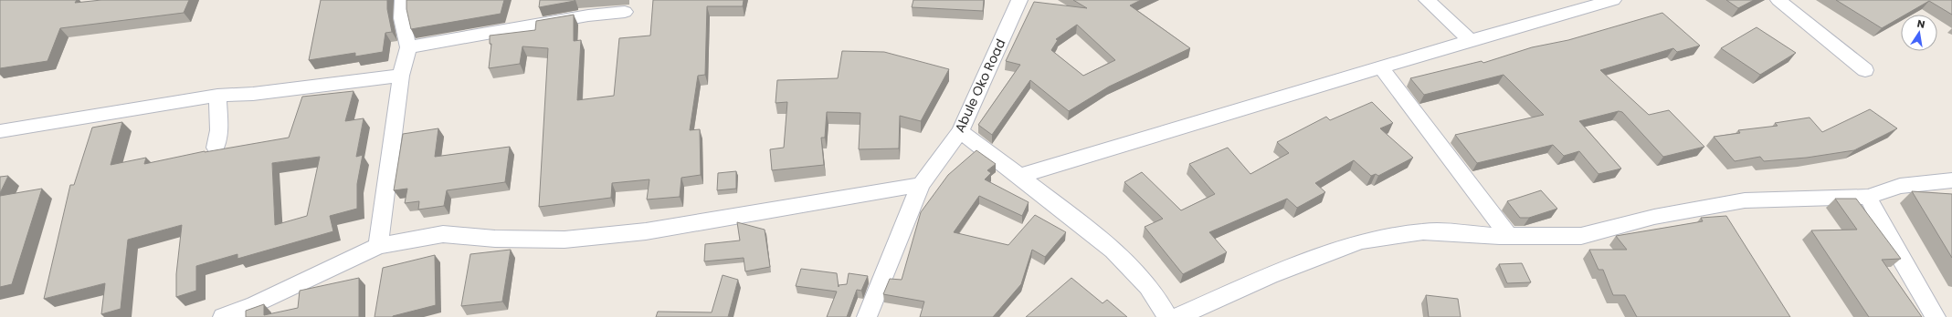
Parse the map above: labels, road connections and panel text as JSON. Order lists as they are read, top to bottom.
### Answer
{
  "streets": {
    "street": ["Abule Oko Road"]
  },
  "north": "top"
}
